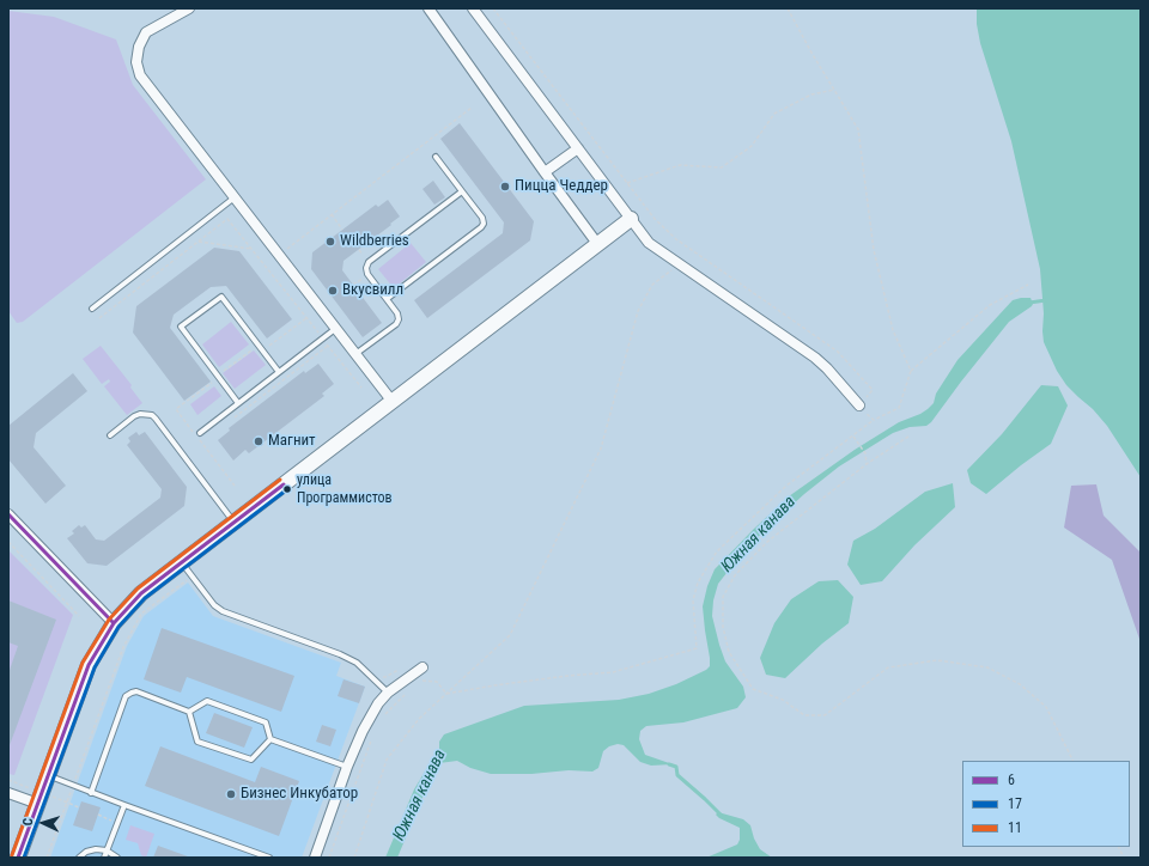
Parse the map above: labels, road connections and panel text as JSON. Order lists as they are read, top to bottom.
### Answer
{
  "water": ["Южная канава"],
  "places": [
    "Пицца Чеддер",
    "Wildberries",
    "Вкусвилл",
    "Магнит",
    "улица Программистов",
    "Бизнес Инкубатор"
  ],
  "lines": ["transit line 11", "transit line 6", "transit line 17"],
  "legend": ["6", "17", "11"],
  "north": "left"
}
